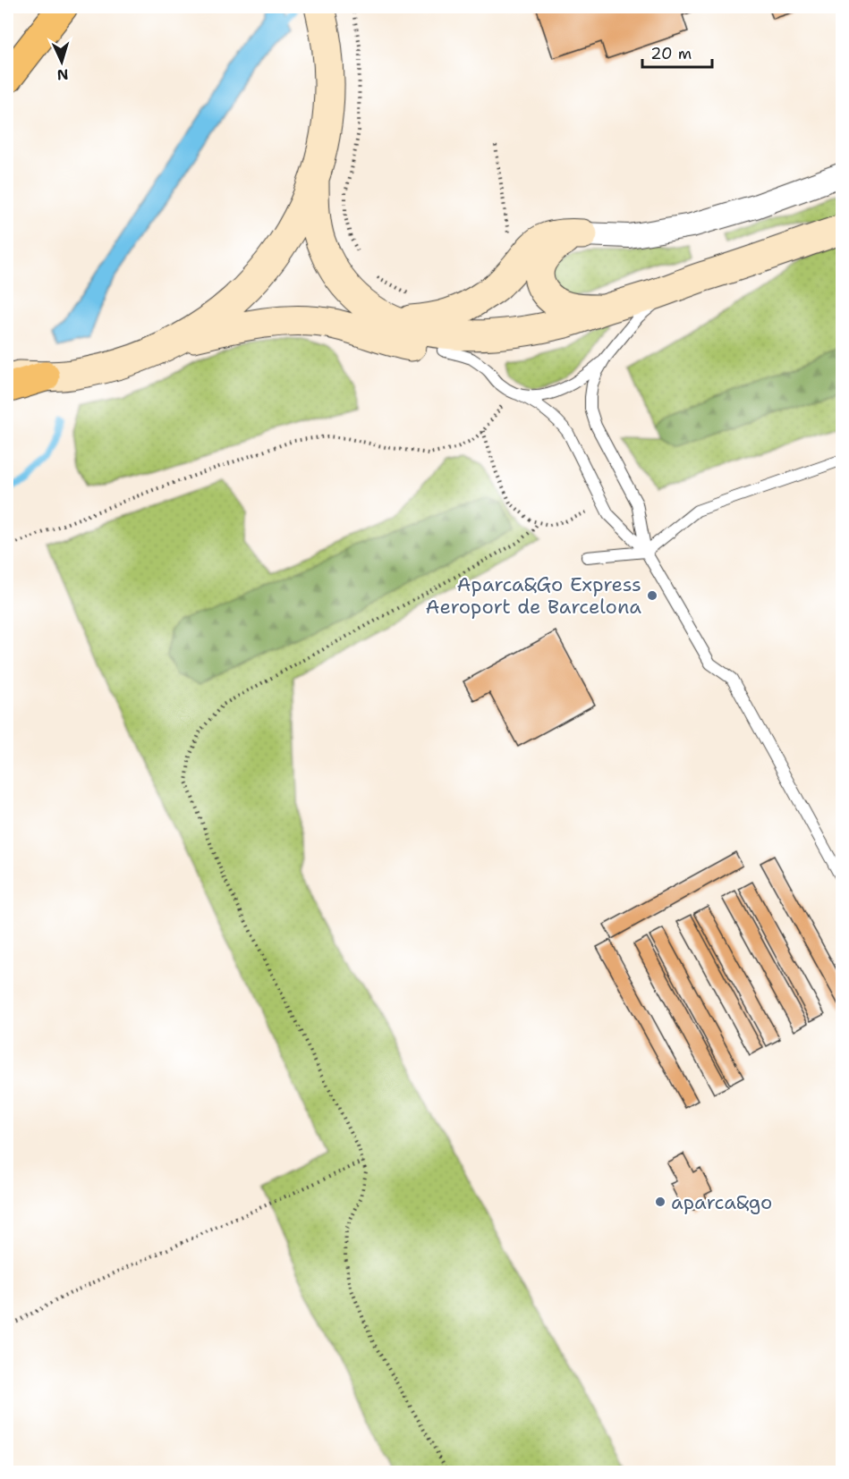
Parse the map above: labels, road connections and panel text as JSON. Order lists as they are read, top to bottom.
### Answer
{
  "places": ["Aparca&Go Express Aeroport de Barcelona", "aparca&go"],
  "scale_bar": "20 m",
  "north": "bottom"
}
